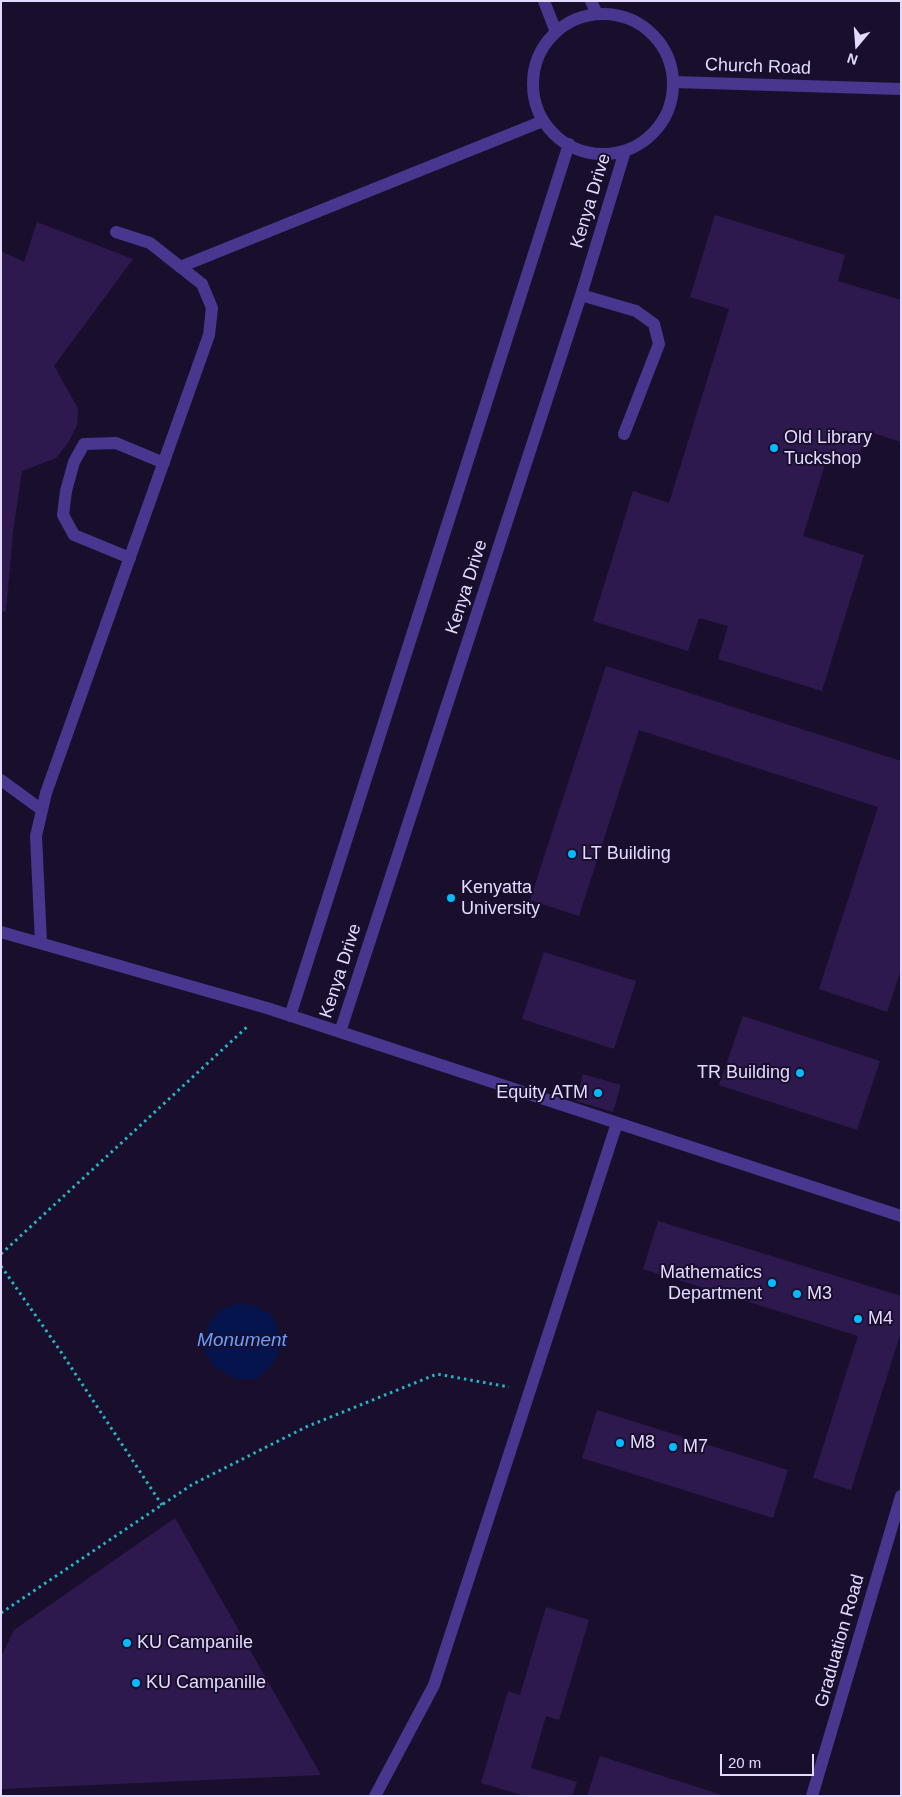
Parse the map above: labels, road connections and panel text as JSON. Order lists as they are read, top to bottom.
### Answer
{
  "streets": {
    "lane": ["Church Road", "Kenya Drive", "Graduation Road"]
  },
  "crossings": [
    ["Church Road", "Kenya Drive"]
  ],
  "water": ["Monument"],
  "places": [
    "Old Library Tuckshop",
    "LT Building",
    "Kenyatta University",
    "TR Building",
    "Equity ATM",
    "Mathematics Department",
    "M3",
    "M4",
    "M8",
    "M7",
    "KU Campanile",
    "KU Campanille"
  ],
  "scale_bar": "20 m",
  "north": "bottom"
}
